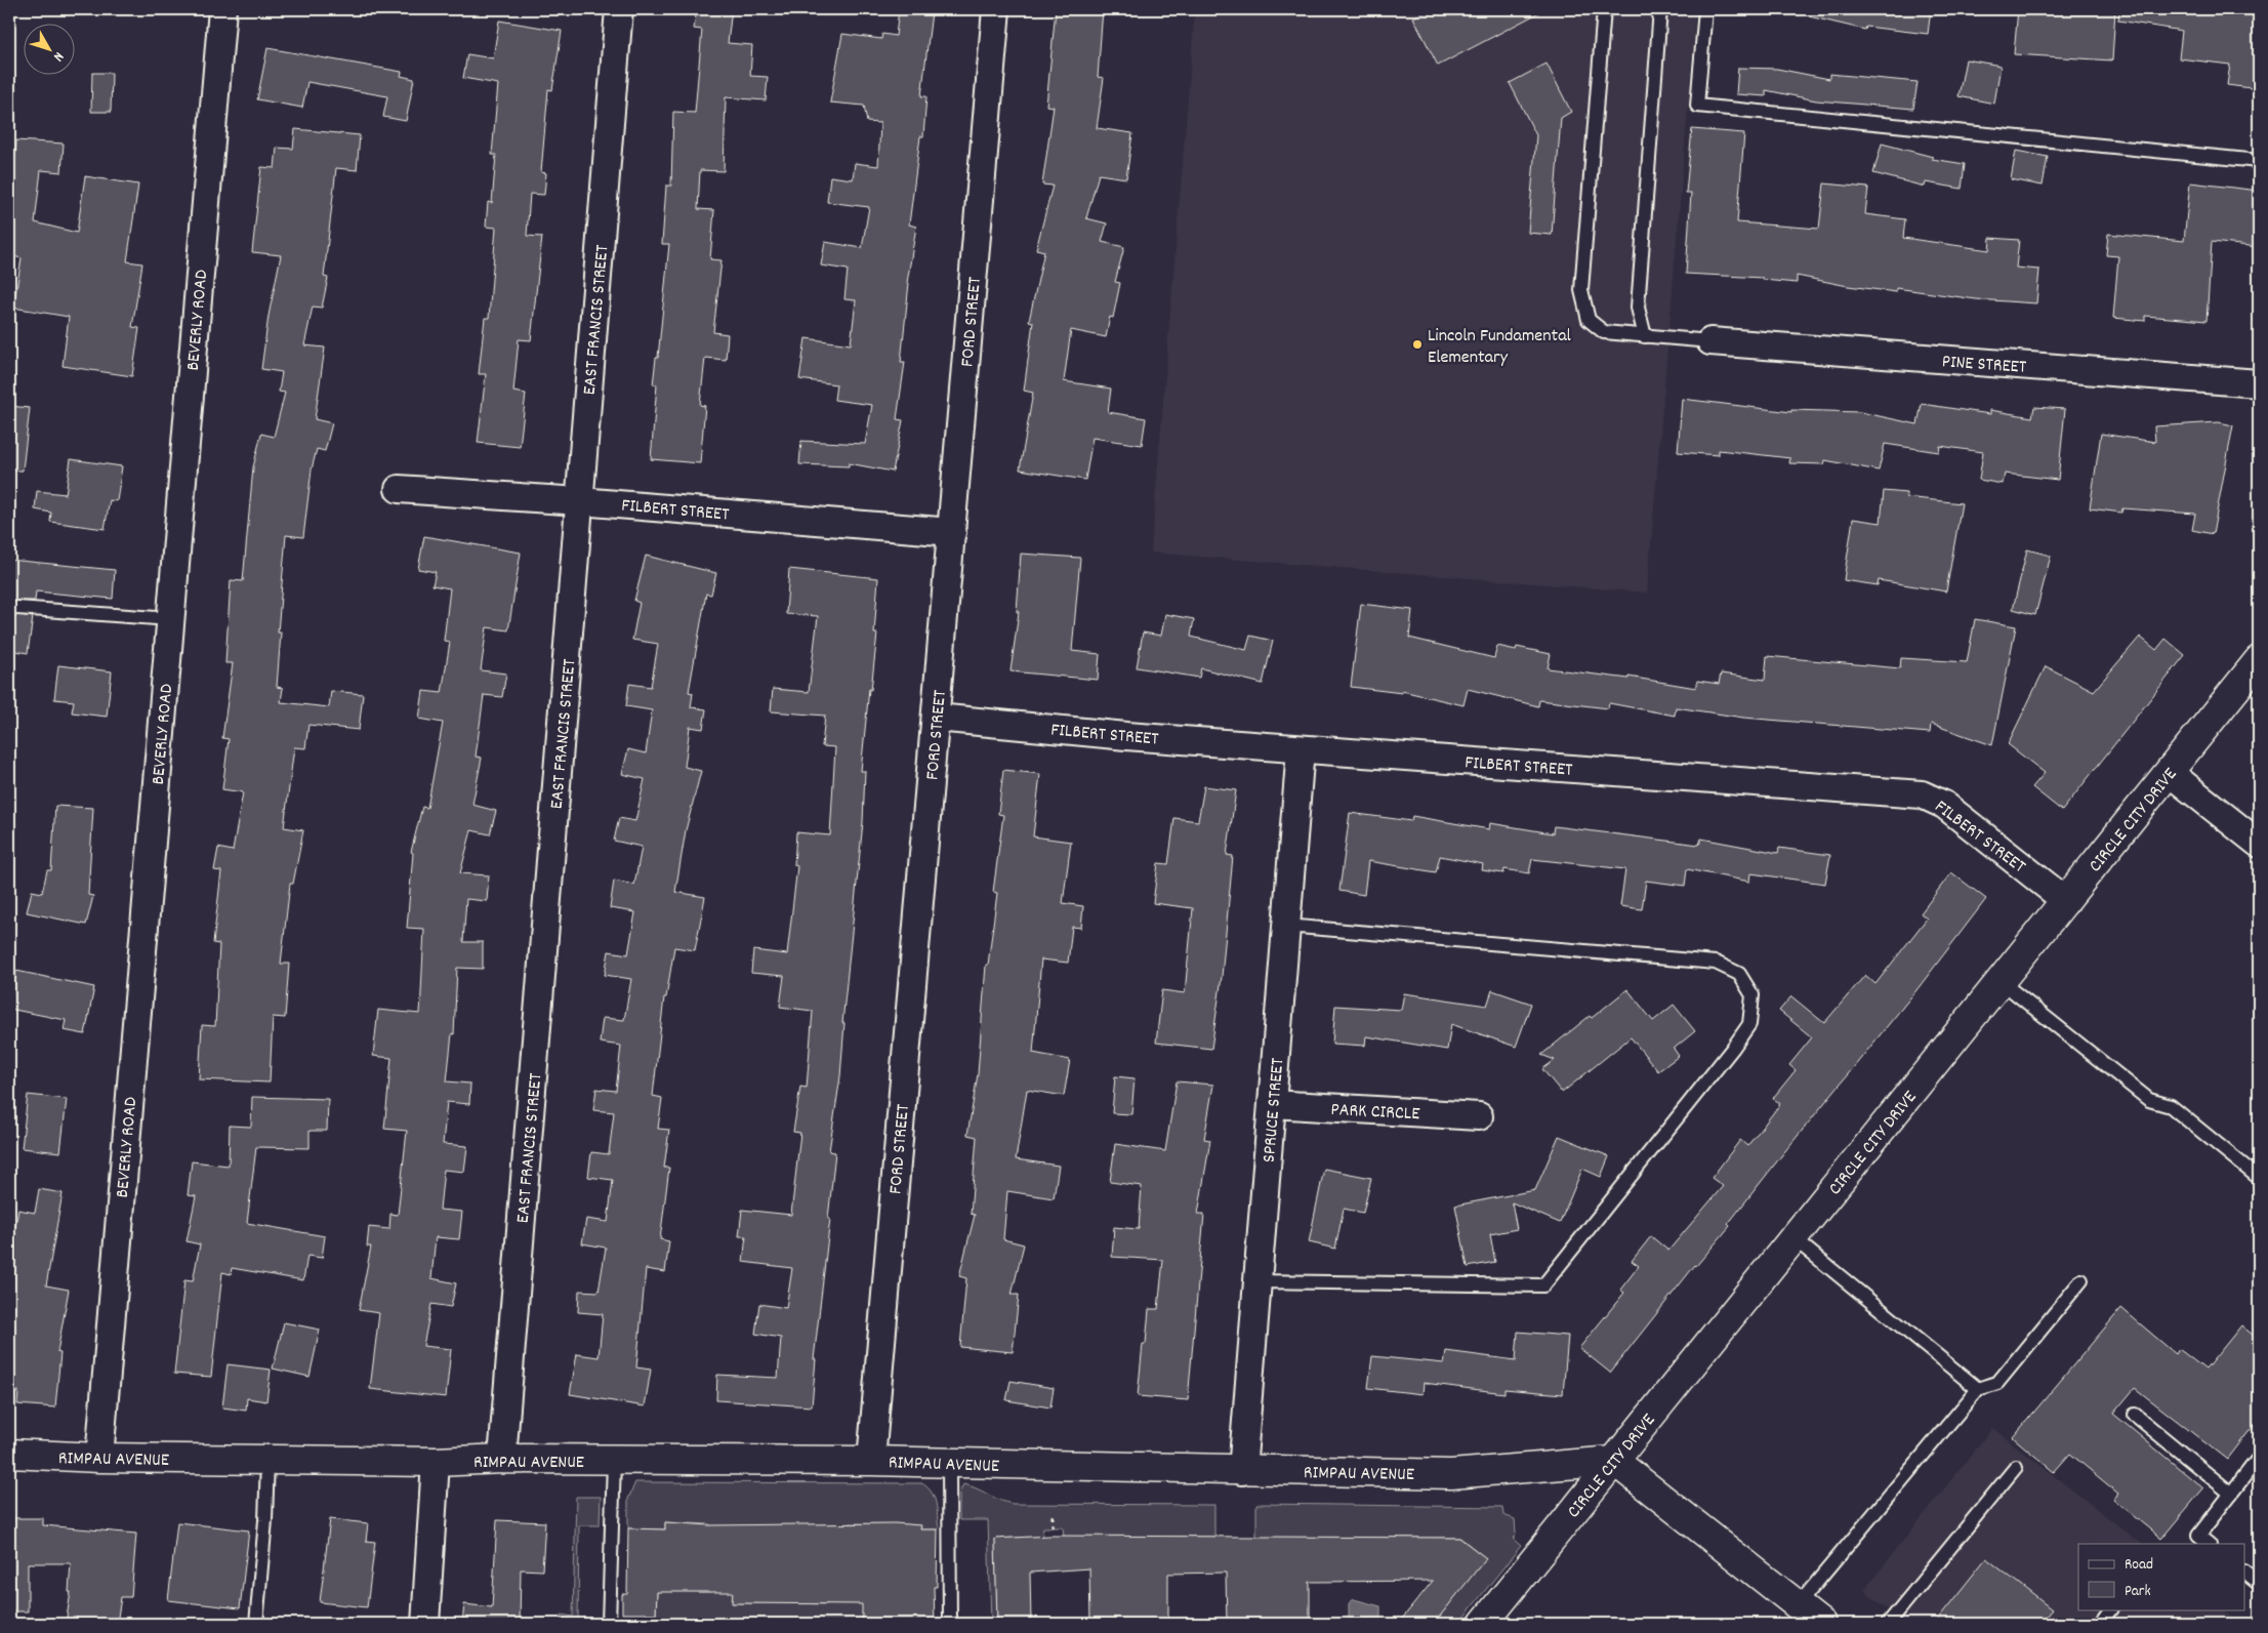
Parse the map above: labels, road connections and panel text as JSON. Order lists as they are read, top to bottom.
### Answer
{
  "streets": {
    "main road": ["CIRCLE CITY DRIVE", "RIMPAU AVENUE"],
    "street": [
      "BEVERLY ROAD",
      "EAST FRANCIS STREET",
      "FORD STREET",
      "PINE STREET",
      "FILBERT STREET",
      "SPRUCE STREET",
      "PARK CIRCLE"
    ]
  },
  "crossings": [
    ["BEVERLY ROAD", "RIMPAU AVENUE"],
    ["EAST FRANCIS STREET", "FILBERT STREET"],
    ["EAST FRANCIS STREET", "RIMPAU AVENUE"],
    ["FORD STREET", "FILBERT STREET"],
    ["FORD STREET", "RIMPAU AVENUE"],
    ["FILBERT STREET", "CIRCLE CITY DRIVE"],
    ["FILBERT STREET", "SPRUCE STREET"],
    ["CIRCLE CITY DRIVE", "RIMPAU AVENUE"],
    ["SPRUCE STREET", "PARK CIRCLE"],
    ["SPRUCE STREET", "RIMPAU AVENUE"]
  ],
  "places": ["Lincoln Fundamental Elementary"],
  "legend": ["Road", "Park"],
  "north": "bottom right"
}
